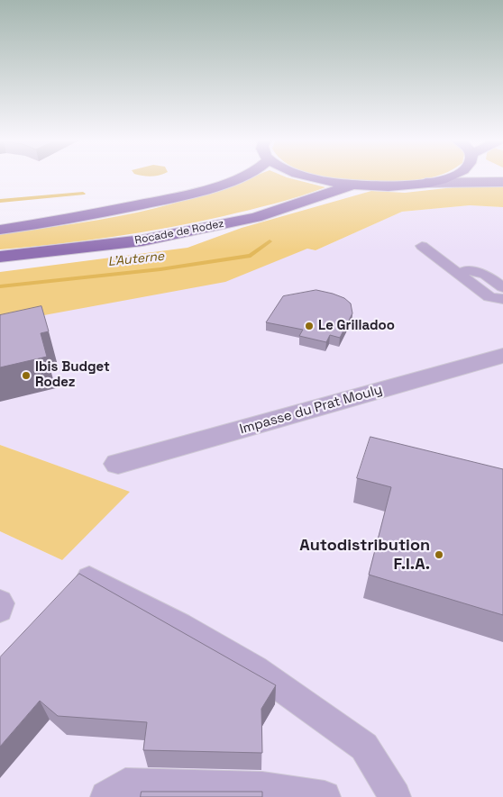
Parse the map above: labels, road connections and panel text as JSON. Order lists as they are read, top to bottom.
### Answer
{
  "streets": {
    "main road": ["Rocade de Rodez"],
    "street": ["Impasse du Prat Mouly"]
  },
  "water": ["L'Auterne"],
  "places": ["Le Grilladoo", "Ibis Budget Rodez", "Autodistribution F.I.A."]
}
